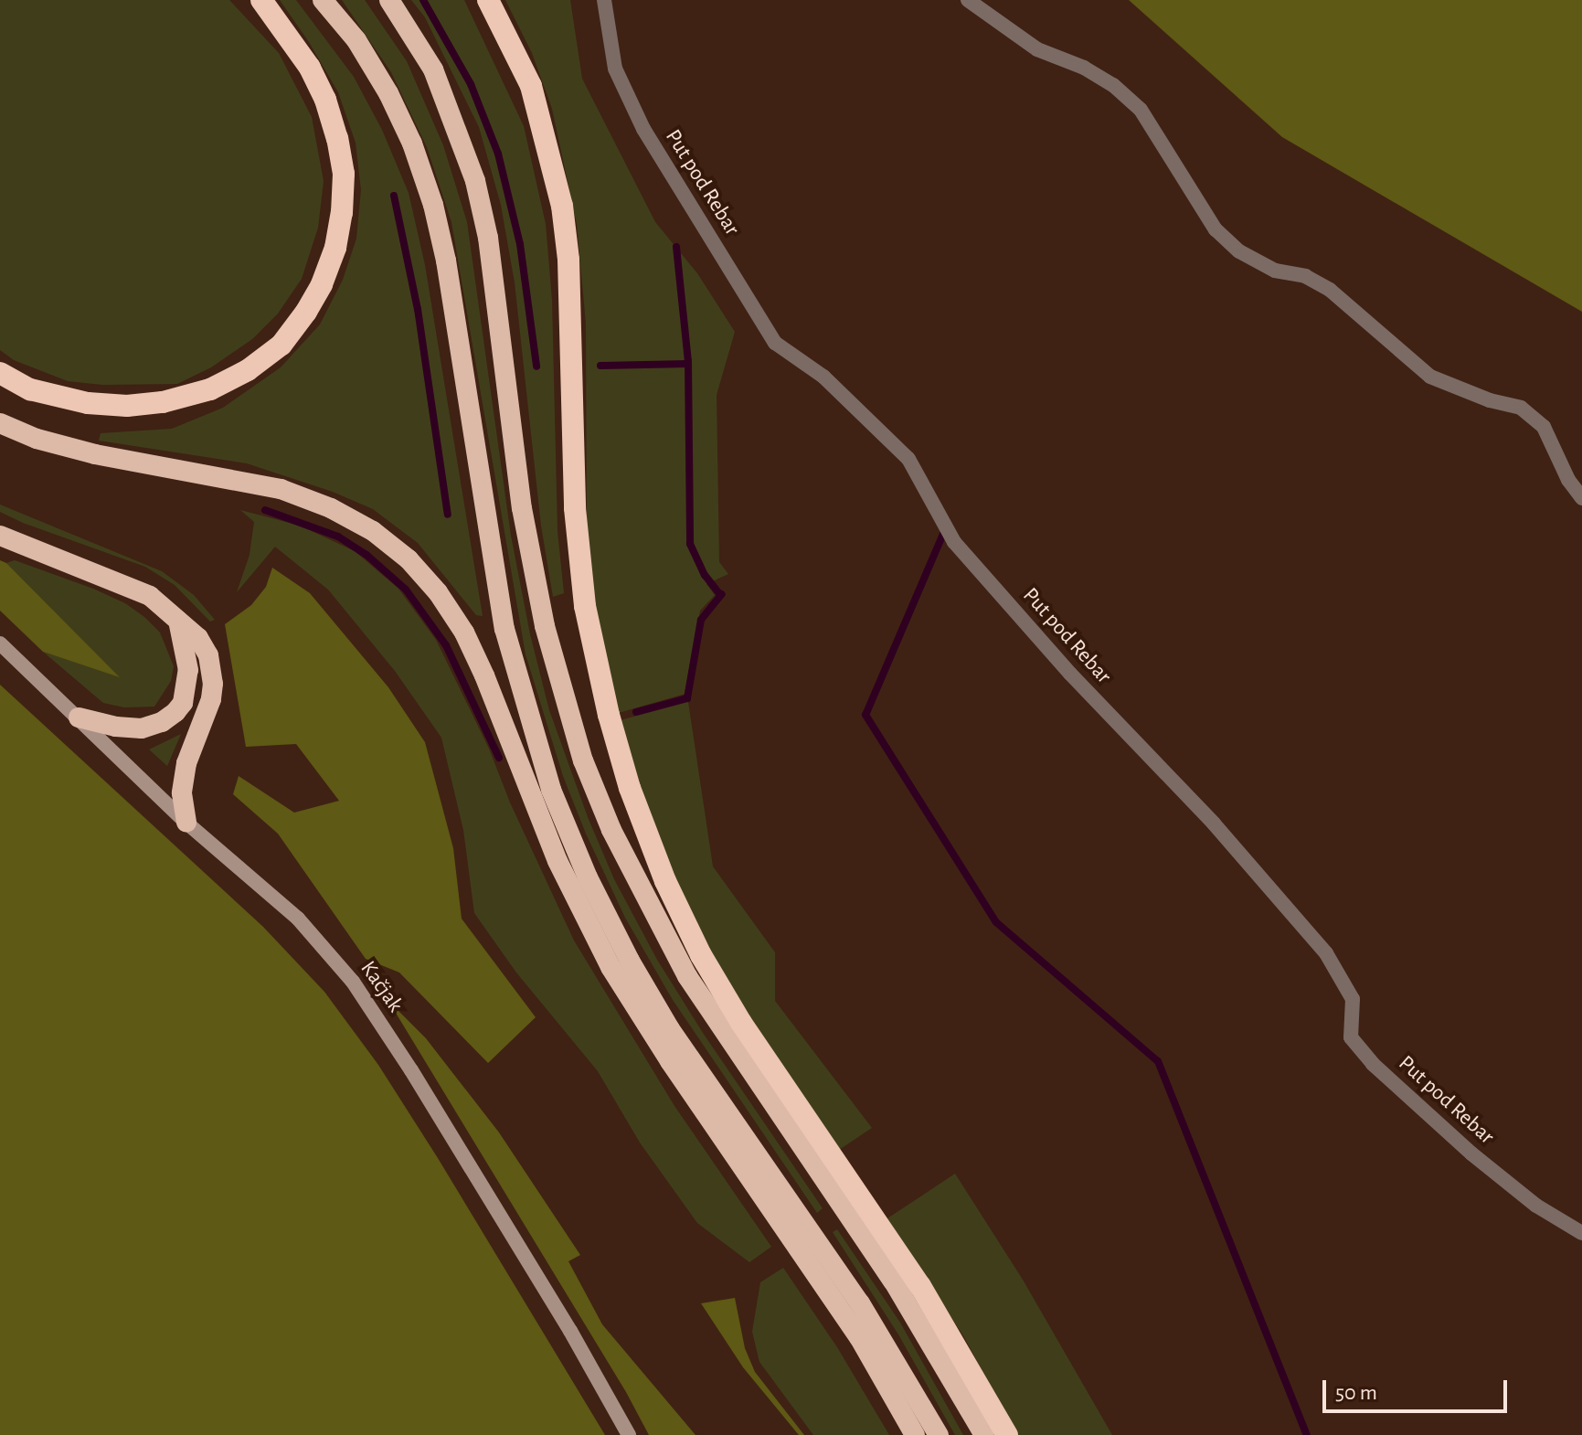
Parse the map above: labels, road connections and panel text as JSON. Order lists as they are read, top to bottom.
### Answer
{
  "streets": {
    "main road": ["Kačjak"],
    "street": ["Put pod Rebar"]
  },
  "scale_bar": "50 m"
}
